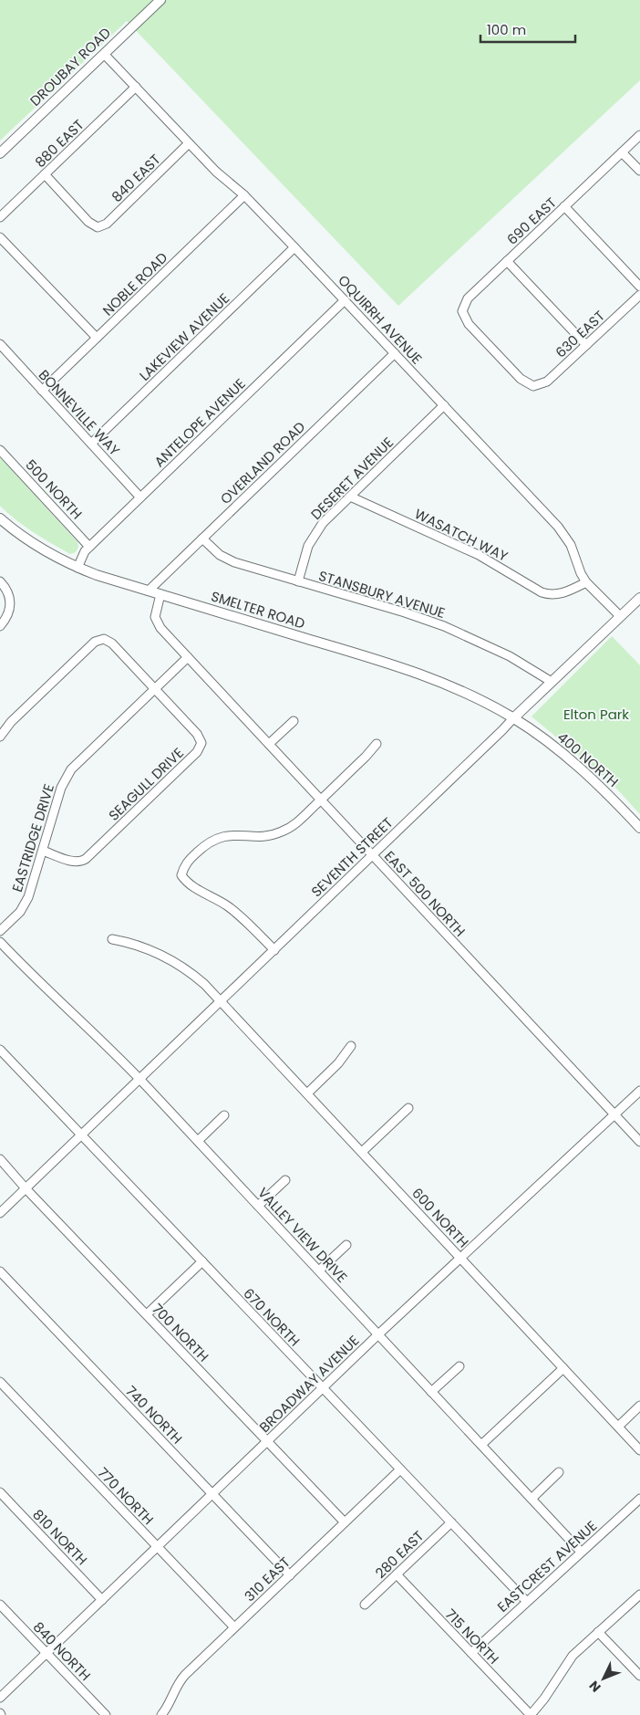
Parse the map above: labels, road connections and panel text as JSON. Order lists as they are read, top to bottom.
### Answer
{
  "streets": {
    "street": [
      "DROUBAY ROAD",
      "880 EAST",
      "840 EAST",
      "690 EAST",
      "NOBLE ROAD",
      "OQUIRRH AVENUE",
      "630 EAST",
      "LAKEVIEW AVENUE",
      "BONNEVILLE WAY",
      "ANTELOPE AVENUE",
      "OVERLAND ROAD",
      "DESERET AVENUE",
      "500 NORTH",
      "WASATCH WAY",
      "STANSBURY AVENUE",
      "SMELTER ROAD",
      "400 NORTH",
      "SEAGULL DRIVE",
      "EASTRIDGE DRIVE",
      "SEVENTH STREET",
      "EAST 500 NORTH",
      "600 NORTH",
      "VALLEY VIEW DRIVE",
      "670 NORTH",
      "700 NORTH",
      "BROADWAY AVENUE",
      "740 NORTH",
      "770 NORTH",
      "810 NORTH",
      "280 EAST",
      "EASTCREST AVENUE",
      "310 EAST",
      "715 NORTH",
      "840 NORTH"
    ]
  },
  "crossings": [
    ["DROUBAY ROAD", "OQUIRRH AVENUE"],
    ["880 EAST", "840 EAST"],
    ["880 EAST", "OQUIRRH AVENUE"],
    ["840 EAST", "OQUIRRH AVENUE"],
    ["690 EAST", "630 EAST"],
    ["NOBLE ROAD", "OQUIRRH AVENUE"],
    ["NOBLE ROAD", "BONNEVILLE WAY"],
    ["OQUIRRH AVENUE", "LAKEVIEW AVENUE"],
    ["OQUIRRH AVENUE", "ANTELOPE AVENUE"],
    ["OQUIRRH AVENUE", "OVERLAND ROAD"],
    ["OQUIRRH AVENUE", "DESERET AVENUE"],
    ["OQUIRRH AVENUE", "WASATCH WAY"],
    ["OQUIRRH AVENUE", "SEVENTH STREET"],
    ["LAKEVIEW AVENUE", "BONNEVILLE WAY"],
    ["BONNEVILLE WAY", "ANTELOPE AVENUE"],
    ["ANTELOPE AVENUE", "500 NORTH"],
    ["ANTELOPE AVENUE", "SMELTER ROAD"],
    ["OVERLAND ROAD", "STANSBURY AVENUE"],
    ["OVERLAND ROAD", "SMELTER ROAD"],
    ["DESERET AVENUE", "WASATCH WAY"],
    ["DESERET AVENUE", "STANSBURY AVENUE"],
    ["STANSBURY AVENUE", "SEVENTH STREET"],
    ["SMELTER ROAD", "400 NORTH"],
    ["SMELTER ROAD", "SEVENTH STREET"],
    ["SMELTER ROAD", "EAST 500 NORTH"],
    ["400 NORTH", "SEVENTH STREET"],
    ["SEAGULL DRIVE", "EASTRIDGE DRIVE"],
    ["EASTRIDGE DRIVE", "EAST 500 NORTH"],
    ["SEVENTH STREET", "EAST 500 NORTH"],
    ["SEVENTH STREET", "600 NORTH"],
    ["SEVENTH STREET", "VALLEY VIEW DRIVE"],
    ["SEVENTH STREET", "670 NORTH"],
    ["SEVENTH STREET", "700 NORTH"],
    ["EAST 500 NORTH", "BROADWAY AVENUE"],
    ["600 NORTH", "BROADWAY AVENUE"],
    ["VALLEY VIEW DRIVE", "BROADWAY AVENUE"],
    ["VALLEY VIEW DRIVE", "EASTCREST AVENUE"],
    ["670 NORTH", "BROADWAY AVENUE"],
    ["670 NORTH", "280 EAST"],
    ["670 NORTH", "EASTCREST AVENUE"],
    ["670 NORTH", "310 EAST"],
    ["700 NORTH", "BROADWAY AVENUE"],
    ["700 NORTH", "310 EAST"],
    ["BROADWAY AVENUE", "740 NORTH"],
    ["BROADWAY AVENUE", "770 NORTH"],
    ["BROADWAY AVENUE", "810 NORTH"],
    ["BROADWAY AVENUE", "840 NORTH"],
    ["740 NORTH", "310 EAST"],
    ["770 NORTH", "310 EAST"],
    ["280 EAST", "715 NORTH"],
    ["EASTCREST AVENUE", "715 NORTH"]
  ],
  "parks": ["Elton Park"],
  "scale_bar": "100 m",
  "north": "bottom left"
}
